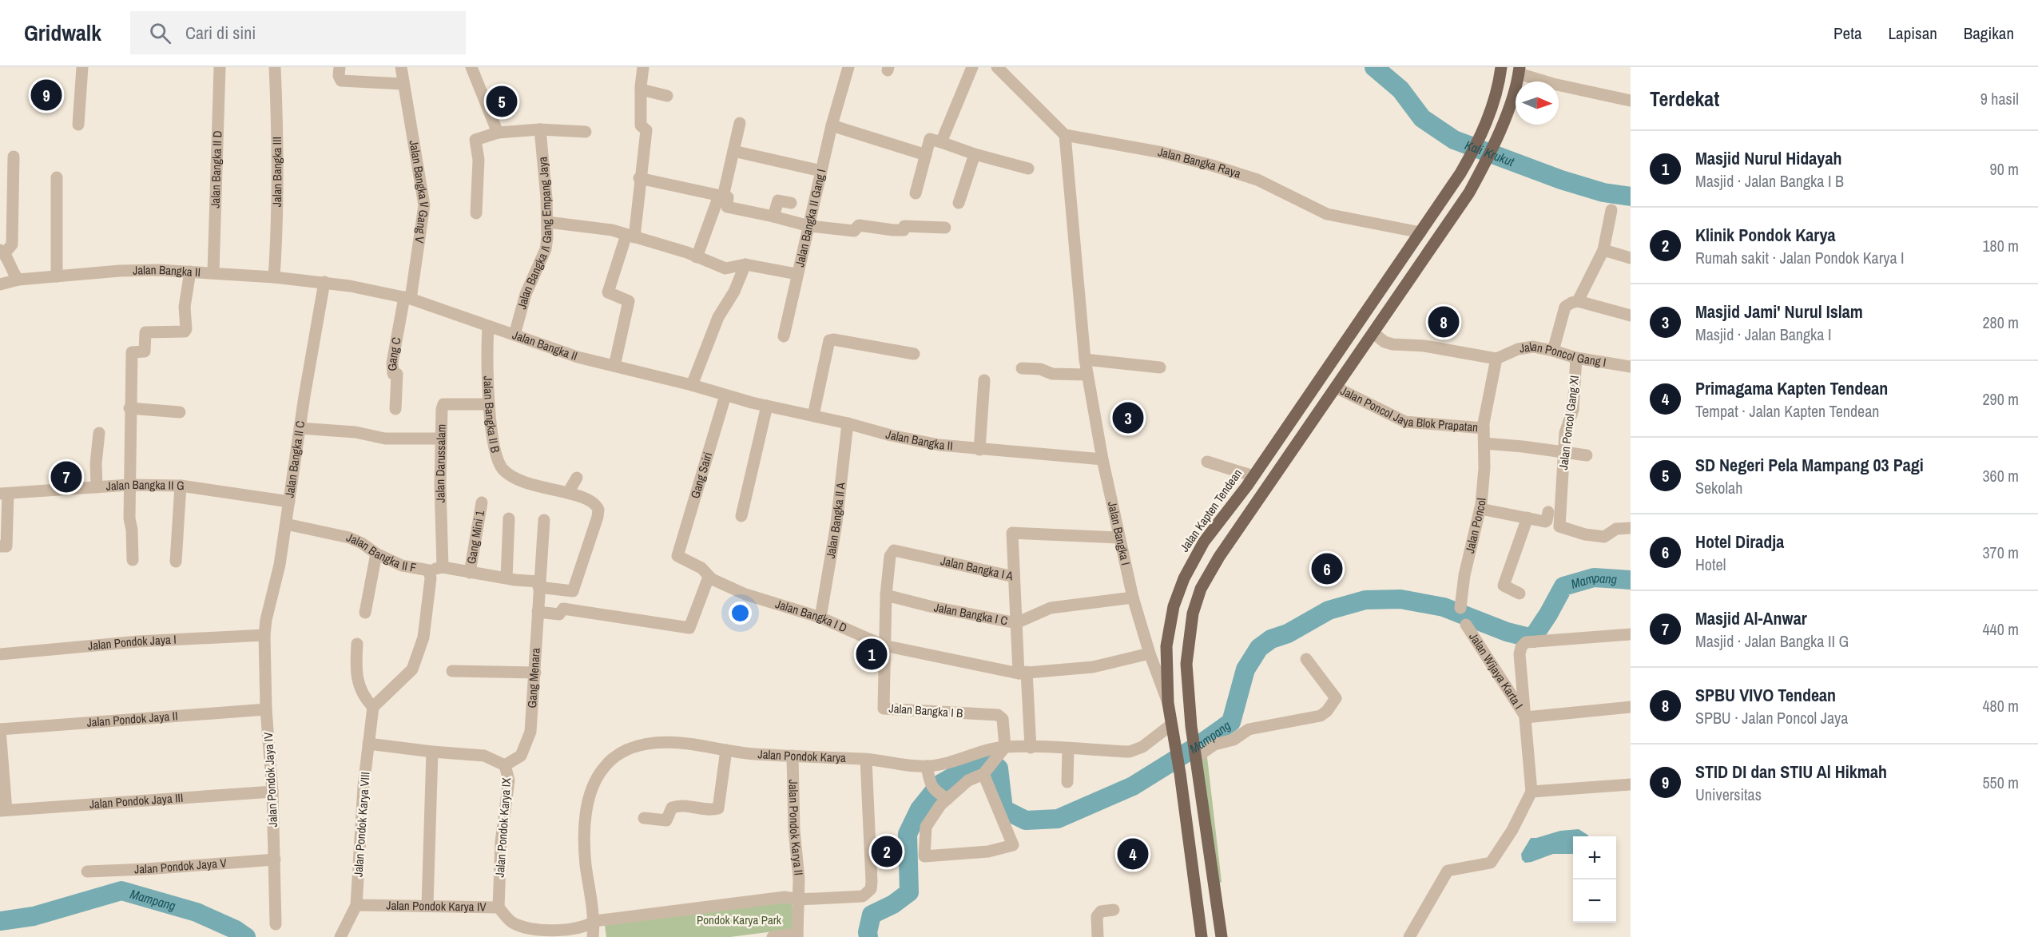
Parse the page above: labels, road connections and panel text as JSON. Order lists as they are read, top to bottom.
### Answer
{
  "streets": {
    "main road": ["Jalan Kapten Tendean"],
    "street": [
      "Jalan Bangka Raya",
      "Jalan Bangka II D",
      "Jalan Bangka III",
      "Jalan Bangka II Gang V",
      "Jalan Bangka II Gang I",
      "Jalan Bangka II Gang Empang Jaya",
      "Jalan Bangka II",
      "Gang C",
      "Jalan Poncol Gang I",
      "Jalan Poncol Jaya Blok Prapatan",
      "Jalan Bangka II B",
      "Jalan Poncol Gang XI",
      "Jalan Bangka II C",
      "Jalan Darussalam",
      "Gang Sairi",
      "Jalan Bangka II G",
      "Jalan Bangka II A",
      "Jalan Poncol",
      "Jalan Bangka I",
      "Gang Mini 1",
      "Jalan Bangka II F",
      "Jalan Bangka I A",
      "Jalan Bangka I C",
      "Jalan Bangka I D",
      "Jalan Pondok Jaya I",
      "Jalan Wijaya Karta I",
      "Gang Menara",
      "Jalan Bangka I B",
      "Jalan Pondok Jaya II",
      "Jalan Pondok Karya",
      "Jalan Pondok Jaya IV",
      "Jalan Pondok Jaya III",
      "Jalan Pondok Karya VIII",
      "Jalan Pondok Karya IX",
      "Jalan Pondok Karya II",
      "Jalan Pondok Jaya V",
      "Jalan Pondok Karya IV"
    ]
  },
  "crossings": [
    ["Jalan Bangka Raya", "Jalan Kapten Tendean"],
    ["Jalan Bangka Raya", "Jalan Bangka I"],
    ["Jalan Bangka II D", "Jalan Bangka II"],
    ["Jalan Bangka III", "Jalan Bangka II"],
    ["Jalan Bangka II Gang V", "Jalan Bangka II"],
    ["Jalan Bangka II Gang V", "Gang C"],
    ["Jalan Bangka II Gang I", "Jalan Bangka II Gang Empang Jaya"],
    ["Jalan Bangka II Gang Empang Jaya", "Jalan Bangka II"],
    ["Jalan Bangka II", "Gang C"],
    ["Jalan Bangka II", "Jalan Bangka II B"],
    ["Jalan Bangka II", "Jalan Bangka II C"],
    ["Jalan Bangka II", "Gang Sairi"],
    ["Jalan Bangka II", "Jalan Bangka II A"],
    ["Jalan Bangka II", "Jalan Bangka I"],
    ["Jalan Poncol Gang I", "Jalan Poncol Gang XI"],
    ["Jalan Poncol Gang I", "Jalan Poncol"],
    ["Jalan Poncol Jaya Blok Prapatan", "Jalan Poncol"],
    ["Jalan Bangka II B", "Jalan Darussalam"],
    ["Jalan Bangka II B", "Gang Menara"],
    ["Jalan Bangka II C", "Jalan Bangka II G"],
    ["Jalan Bangka II C", "Jalan Bangka II F"],
    ["Jalan Bangka II C", "Jalan Pondok Jaya I"],
    ["Jalan Bangka II C", "Jalan Pondok Jaya IV"],
    ["Gang Sairi", "Jalan Bangka I D"],
    ["Jalan Kapten Tendean", "Jalan Bangka I"],
    ["Jalan Kapten Tendean", "Jalan Pondok Karya"],
    ["Jalan Bangka II A", "Jalan Bangka I D"],
    ["Jalan Bangka I", "Jalan Bangka I A"],
    ["Jalan Bangka I", "Jalan Bangka I C"],
    ["Jalan Bangka I", "Jalan Bangka I D"],
    ["Jalan Bangka I A", "Jalan Bangka I C"],
    ["Jalan Bangka I D", "Jalan Bangka I B"],
    ["Jalan Pondok Jaya I", "Jalan Pondok Jaya IV"],
    ["Gang Menara", "Jalan Pondok Karya IX"],
    ["Jalan Bangka I B", "Jalan Pondok Karya"],
    ["Jalan Pondok Jaya II", "Jalan Pondok Jaya IV"],
    ["Jalan Pondok Karya", "Jalan Pondok Karya II"],
    ["Jalan Pondok Karya", "Jalan Pondok Karya IV"],
    ["Jalan Pondok Jaya IV", "Jalan Pondok Jaya III"],
    ["Jalan Pondok Jaya IV", "Jalan Pondok Jaya V"],
    ["Jalan Pondok Karya VIII", "Jalan Pondok Karya IX"],
    ["Jalan Pondok Karya VIII", "Jalan Pondok Karya IV"],
    ["Jalan Pondok Karya IX", "Jalan Pondok Karya IV"],
    ["Jalan Pondok Karya II", "Jalan Pondok Karya IV"]
  ],
  "water": ["Kali Krukut", "Mampang"],
  "parks": ["Pondok Karya Park"],
  "north": "right",
  "page": {
    "header": "Gridwalk",
    "search": "Cari di sini",
    "nav": ["Peta", "Lapisan", "Bagikan"],
    "heading": ["Terdekat", "9 hasil"],
    "pins": [
      "9",
      "5",
      "8",
      "3",
      "7",
      "6",
      "1",
      "2",
      "4"
    ],
    "list": [
      {
        "mark": "1",
        "name": "Masjid Nurul Hidayah",
        "note": "Masjid · Jalan Bangka I B",
        "value": "90 m"
      },
      {
        "mark": "2",
        "name": "Klinik Pondok Karya",
        "note": "Rumah sakit · Jalan Pondok Karya I",
        "value": "180 m"
      },
      {
        "mark": "3",
        "name": "Masjid Jami' Nurul Islam",
        "note": "Masjid · Jalan Bangka I",
        "value": "280 m"
      },
      {
        "mark": "4",
        "name": "Primagama Kapten Tendean",
        "note": "Tempat · Jalan Kapten Tendean",
        "value": "290 m"
      },
      {
        "mark": "5",
        "name": "SD Negeri Pela Mampang 03 Pagi",
        "note": "Sekolah",
        "value": "360 m"
      },
      {
        "mark": "6",
        "name": "Hotel Diradja",
        "note": "Hotel",
        "value": "370 m"
      },
      {
        "mark": "7",
        "name": "Masjid Al-Anwar",
        "note": "Masjid · Jalan Bangka II G",
        "value": "440 m"
      },
      {
        "mark": "8",
        "name": "SPBU VIVO Tendean",
        "note": "SPBU · Jalan Poncol Jaya",
        "value": "480 m"
      },
      {
        "mark": "9",
        "name": "STID DI dan STIU Al Hikmah",
        "note": "Universitas",
        "value": "550 m"
      }
    ],
    "map_buttons": ["+", "−"]
  }
}
